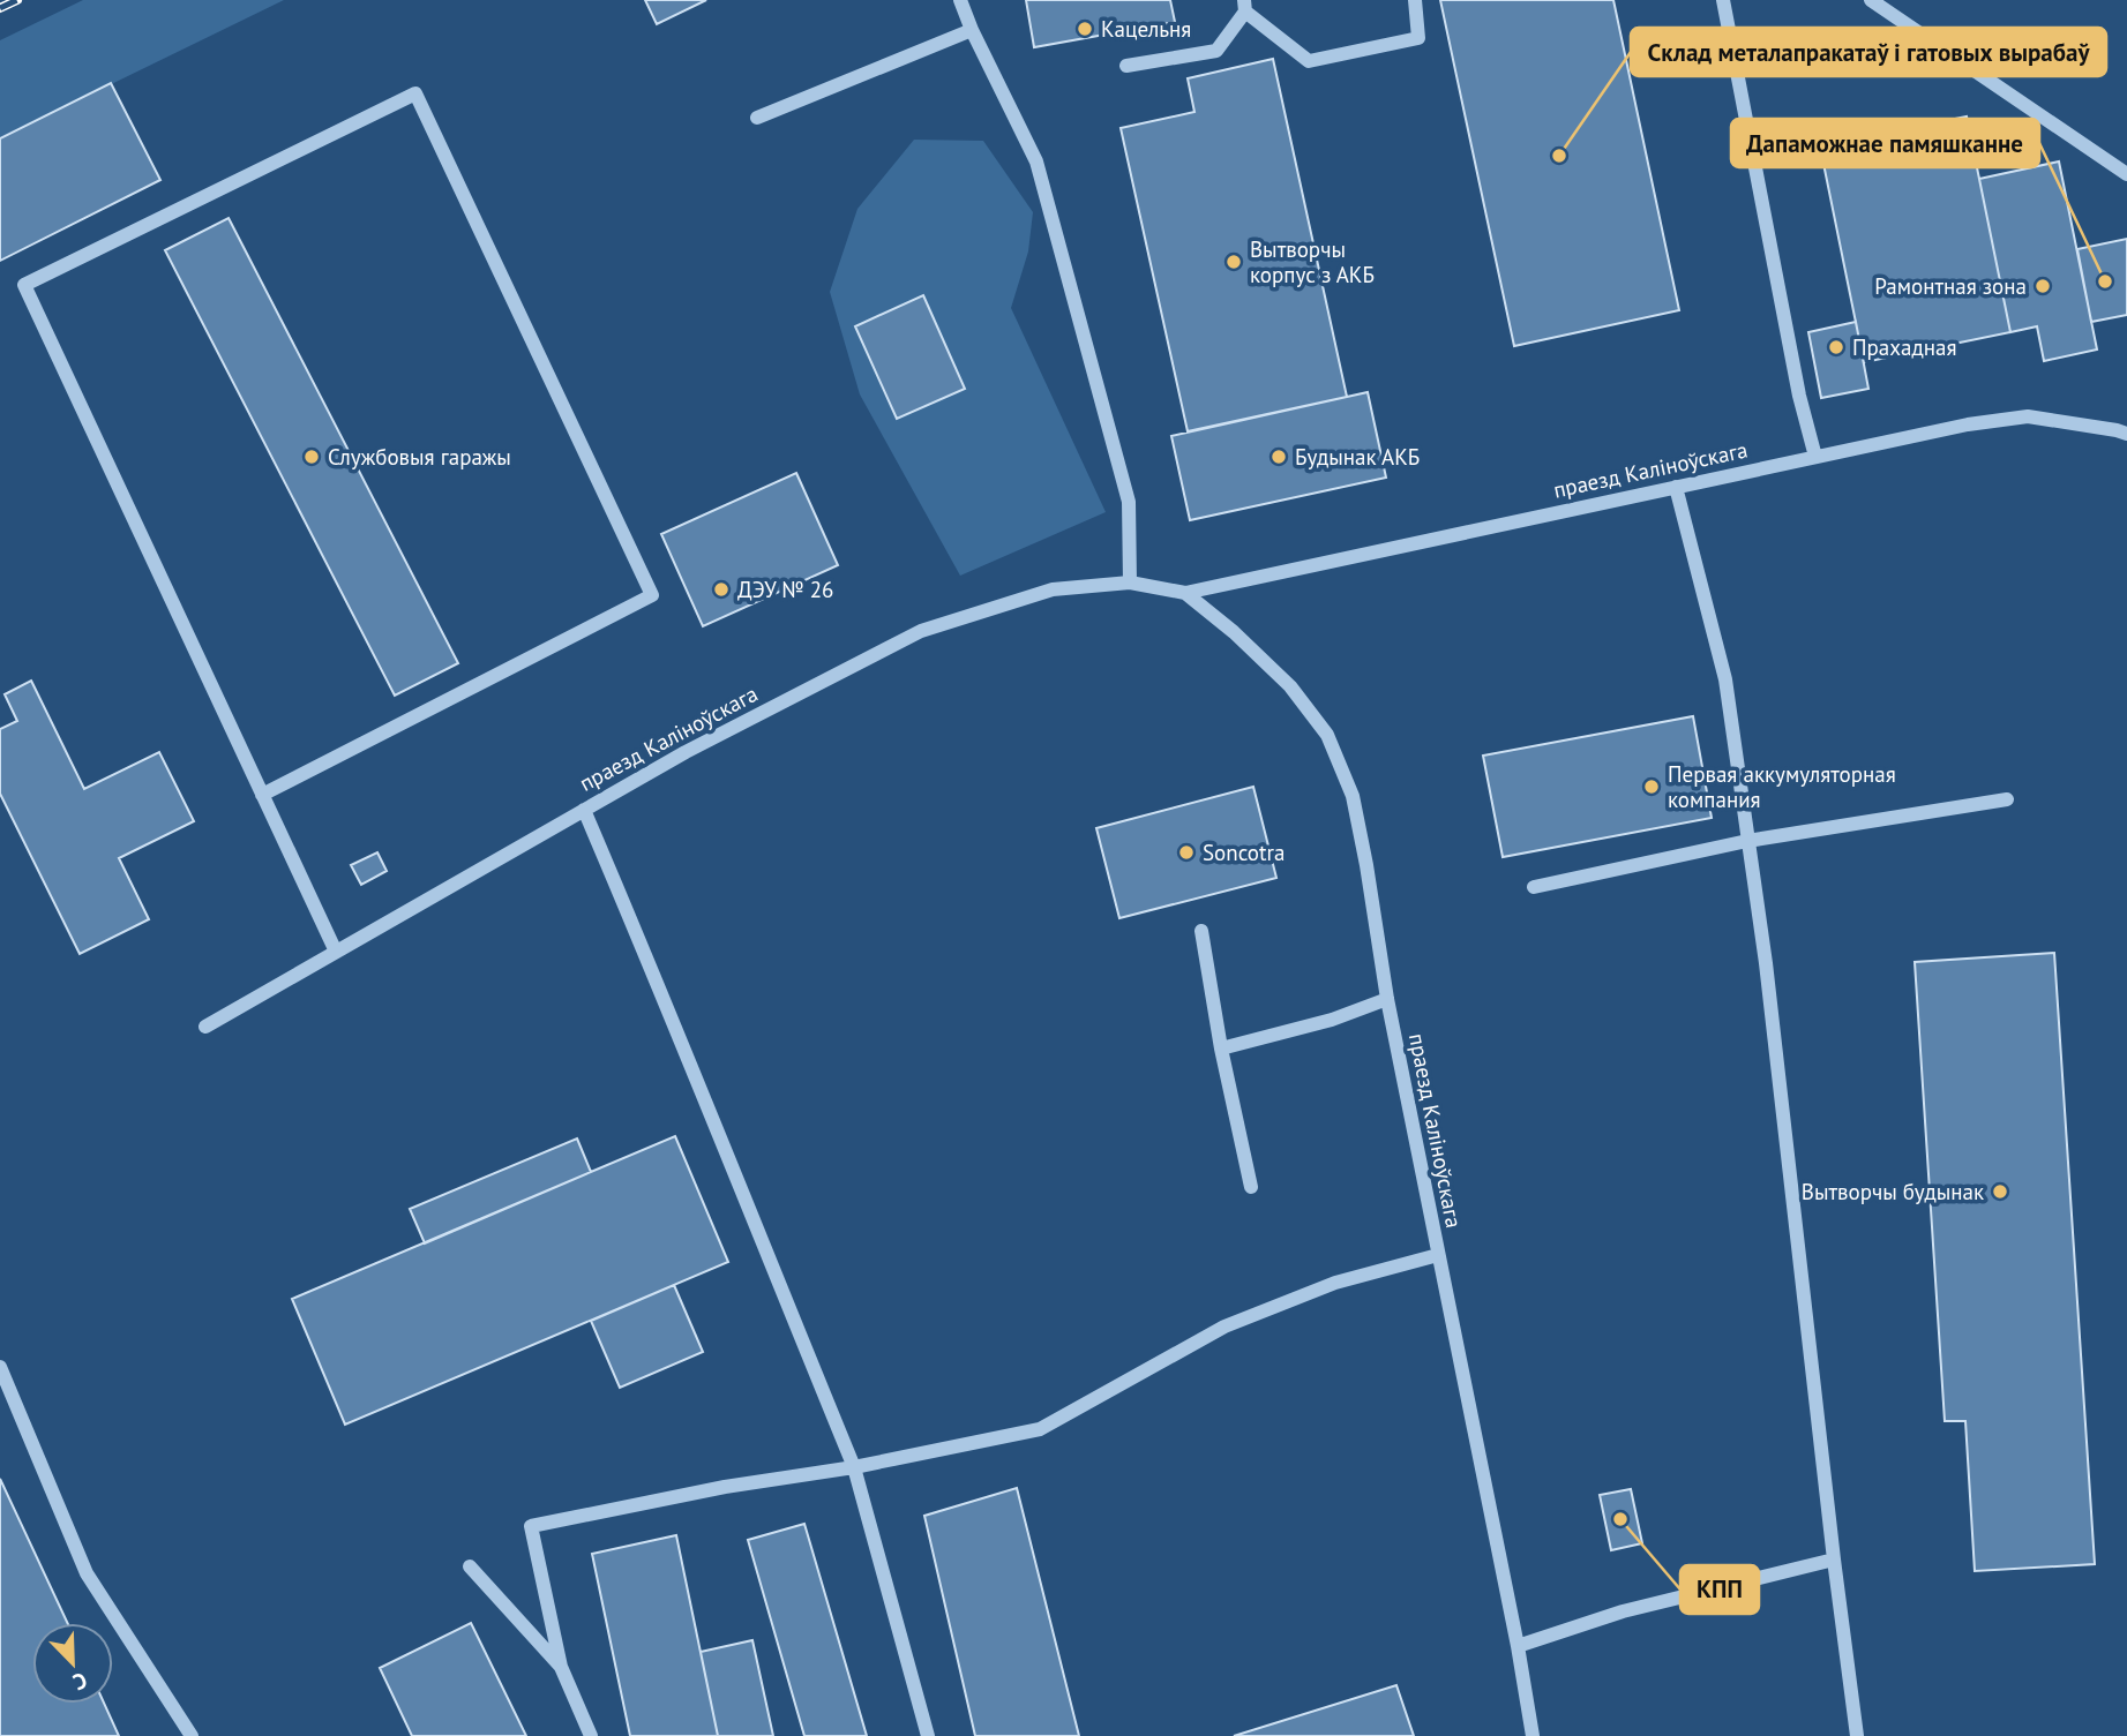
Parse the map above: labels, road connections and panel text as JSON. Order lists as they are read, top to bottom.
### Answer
{
  "streets": {
    "street": ["праезд Каліноўскага"]
  },
  "places": [
    "Кацельня",
    "Склад металапракатаў і гатовых вырабаў",
    "Вытворчы корпус з АКБ",
    "Дапаможнае памяшканне",
    "Рамонтная зона",
    "Прахадная",
    "Службовыя гаражы",
    "Будынак АКБ",
    "ДЭУ № 26",
    "Первая аккумуляторная компания",
    "Soncotra",
    "Вытворчы будынак",
    "КПП"
  ],
  "north": "bottom right"
}
